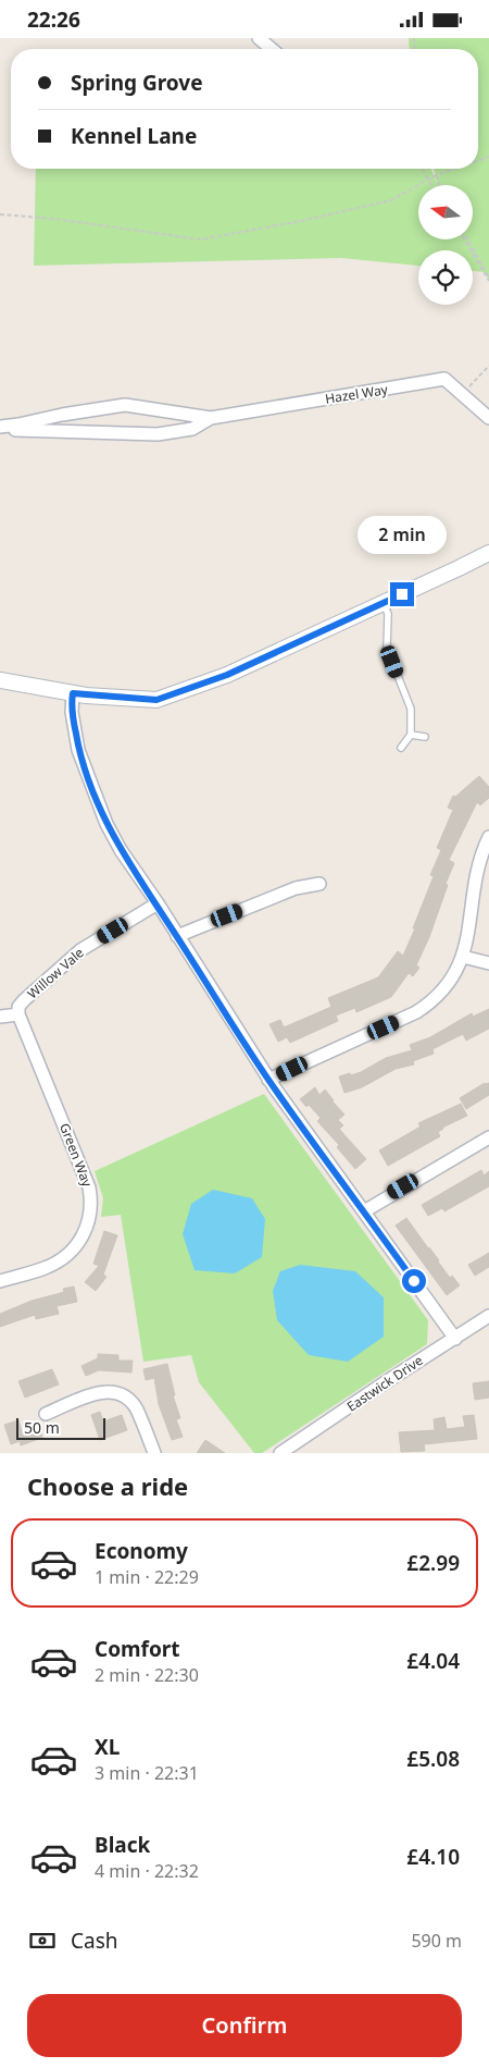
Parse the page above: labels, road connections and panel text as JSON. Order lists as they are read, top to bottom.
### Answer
{
  "streets": {
    "street": [
      "Hazel Way",
      "Willow Vale",
      "Green Way",
      "Eastwick Drive"
    ]
  },
  "crossings": [
    ["Willow Vale", "Green Way"]
  ],
  "scale_bar": "50 m",
  "north": "left",
  "page": {
    "status": "22:26",
    "banner": ["Spring Grove", "Kennel Lane"],
    "bubble": "2 min",
    "scale": "50 m",
    "heading": "Choose a ride",
    "list": [
      {
        "name": "Economy",
        "note": "1 min · 22:29",
        "value": "£2.99"
      },
      {
        "name": "Comfort",
        "note": "2 min · 22:30",
        "value": "£4.04"
      },
      {
        "name": "XL",
        "note": "3 min · 22:31",
        "value": "£5.08"
      },
      {
        "name": "Black",
        "note": "4 min · 22:32",
        "value": "£4.10"
      }
    ],
    "pay": ["Cash", "590 m"],
    "buttons": "Confirm"
  }
}
